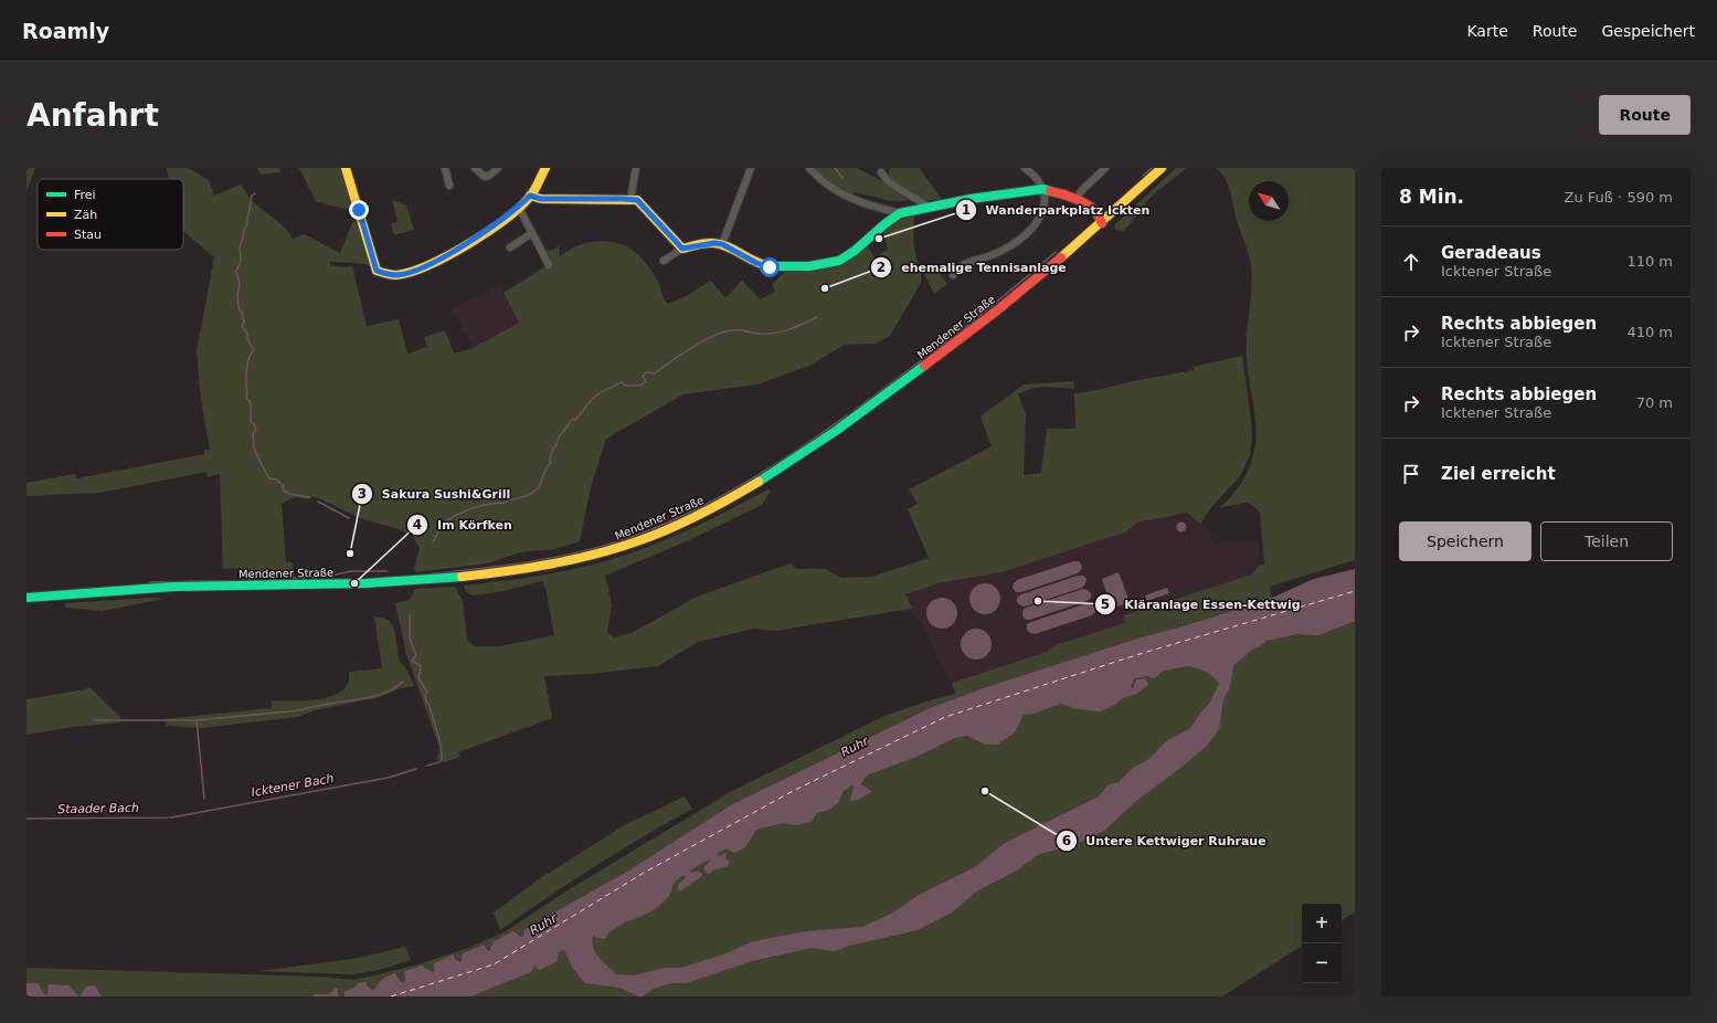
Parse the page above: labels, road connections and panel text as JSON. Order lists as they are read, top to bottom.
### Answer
{
  "streets": {
    "main road": ["Mendener Straße"]
  },
  "water": ["Ruhr", "Icktener Bach", "Staader Bach"],
  "places": [
    "Wanderparkplatz Ickten",
    "ehemalige Tennisanlage",
    "Sakura Sushi&Grill",
    "Im Körfken",
    "Kläranlage Essen-Kettwig",
    "Untere Kettwiger Ruhraue"
  ],
  "legend": ["Frei", "Zäh", "Stau"],
  "north": "top left",
  "page": {
    "header": "Roamly",
    "nav": ["Karte", "Route", "Gespeichert"],
    "buttons": [
      "Route",
      ["Speichern", "Teilen"]
    ],
    "title": "Anfahrt",
    "heading": ["8 Min.", "Zu Fuß · 590 m"],
    "list": [
      ["Geradeaus", "Icktener Straße", "110 m"],
      ["Rechts abbiegen", "Icktener Straße", "410 m"],
      ["Rechts abbiegen", "Icktener Straße", "70 m"],
      "Ziel erreicht"
    ],
    "map_buttons": ["+", "−"]
  }
}
